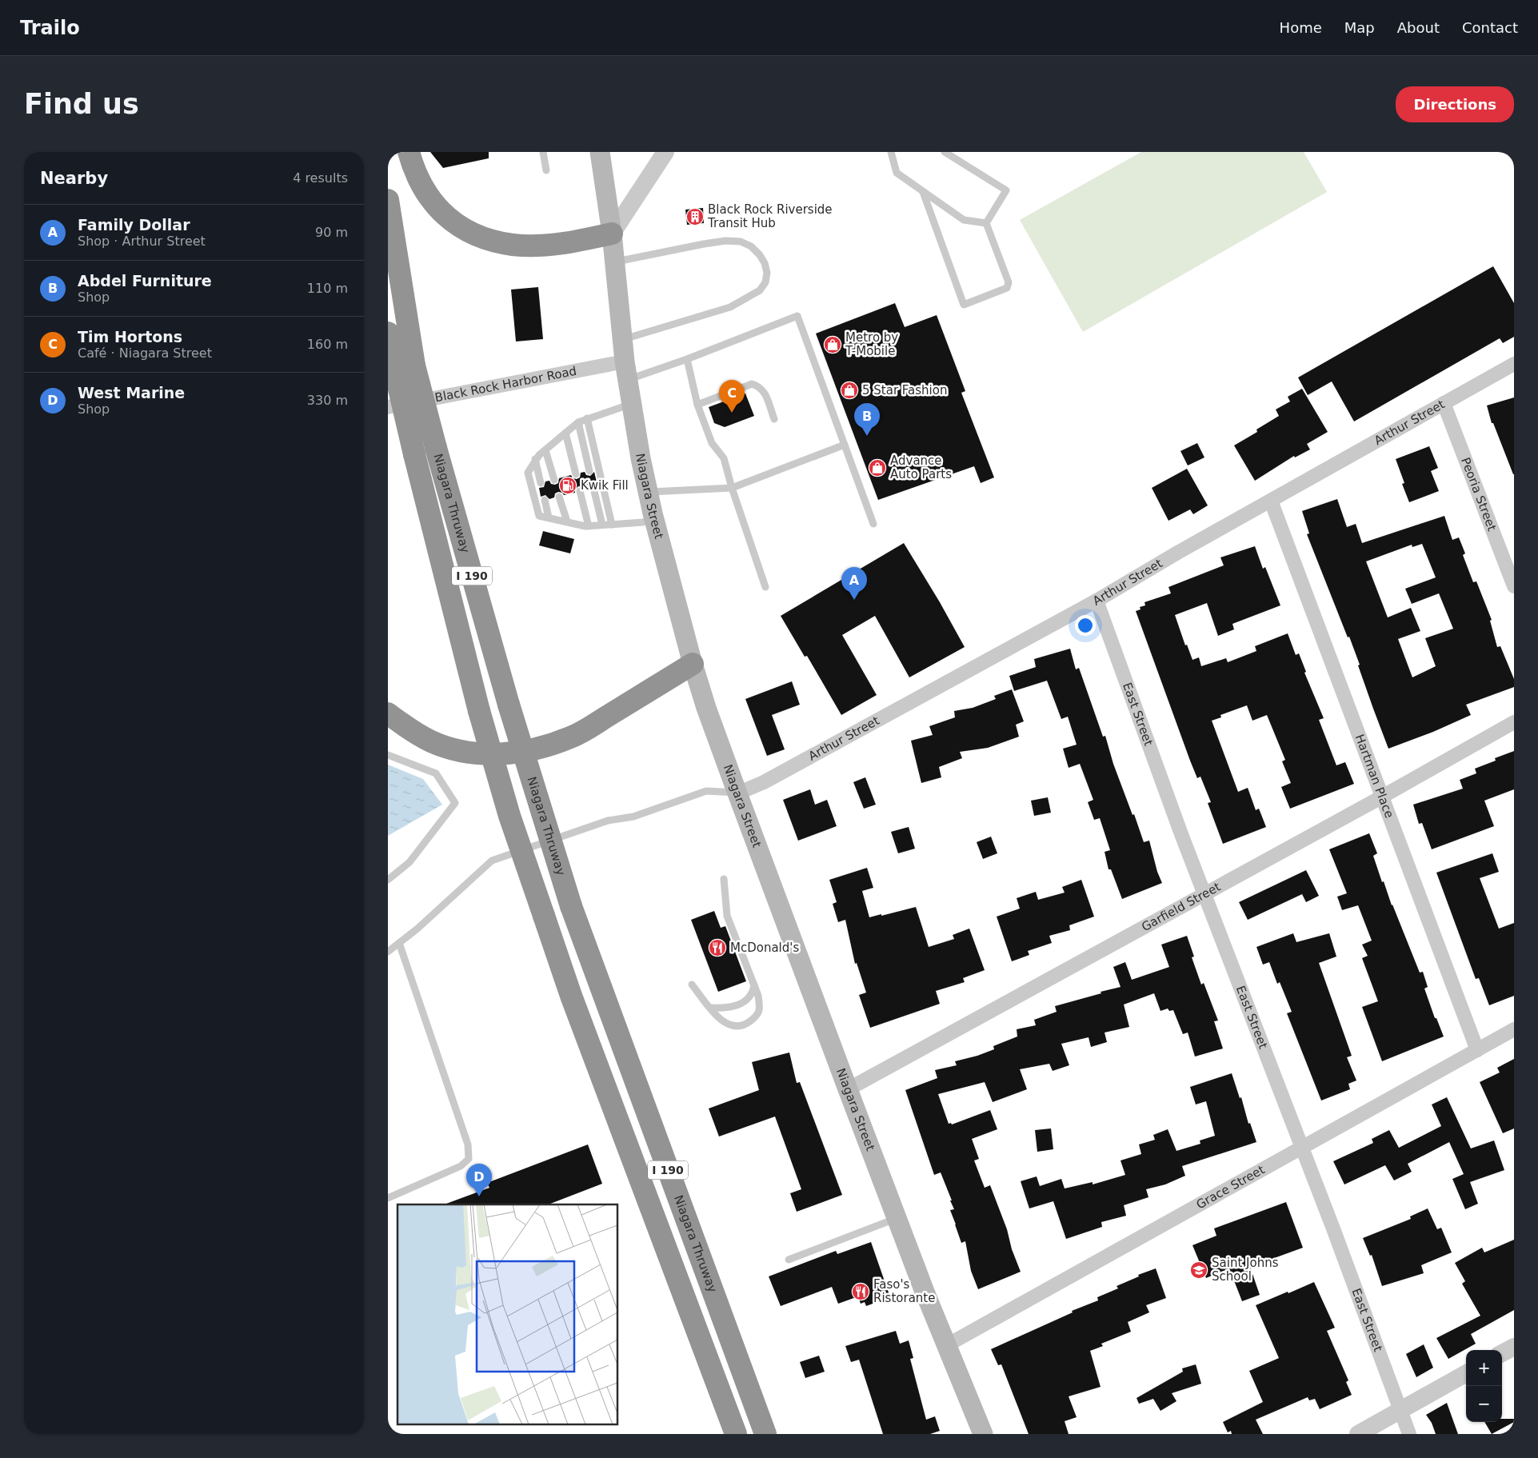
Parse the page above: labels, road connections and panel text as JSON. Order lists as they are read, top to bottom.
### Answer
{
  "streets": {
    "highway": ["Niagara Thruway", "I 190"],
    "main road": ["Niagara Street"],
    "street": [
      "Black Rock Harbor Road",
      "Arthur Street",
      "Peoria Street",
      "East Street",
      "Hartman Place",
      "Garfield Street",
      "Grace Street"
    ]
  },
  "crossings": [
    ["Black Rock Harbor Road", "Niagara Street"],
    ["Arthur Street", "Peoria Street"],
    ["Arthur Street", "Niagara Street"],
    ["Arthur Street", "East Street"],
    ["Arthur Street", "Hartman Place"],
    ["Niagara Street", "Garfield Street"],
    ["Niagara Street", "Grace Street"],
    ["East Street", "Garfield Street"],
    ["East Street", "Grace Street"],
    ["Hartman Place", "Garfield Street"],
    ["Hartman Place", "Grace Street"]
  ],
  "places": {
    "building": ["Black Rock Riverside Transit Hub"],
    "shop": ["Metro by T-Mobile", "5 Star Fashion", "Advance Auto Parts"],
    "fuel station": ["Kwik Fill"],
    "restaurant": ["McDonald's", "Faso's Ristorante"],
    "school or university": ["Saint Johns School"]
  },
  "page": {
    "header": "Trailo",
    "nav": [
      "Home",
      "Map",
      "About",
      "Contact"
    ],
    "buttons": "Directions",
    "title": "Find us",
    "heading": ["Nearby", "4 results"],
    "list": [
      {
        "mark": "A",
        "name": "Family Dollar",
        "note": "Shop · Arthur Street",
        "value": "90 m"
      },
      {
        "mark": "B",
        "name": "Abdel Furniture",
        "note": "Shop",
        "value": "110 m"
      },
      {
        "mark": "C",
        "name": "Tim Hortons",
        "note": "Café · Niagara Street",
        "value": "160 m"
      },
      {
        "mark": "D",
        "name": "West Marine",
        "note": "Shop",
        "value": "330 m"
      }
    ],
    "pins": [
      "C",
      "B",
      "A",
      "D"
    ],
    "map_buttons": ["+", "−"]
  }
}
